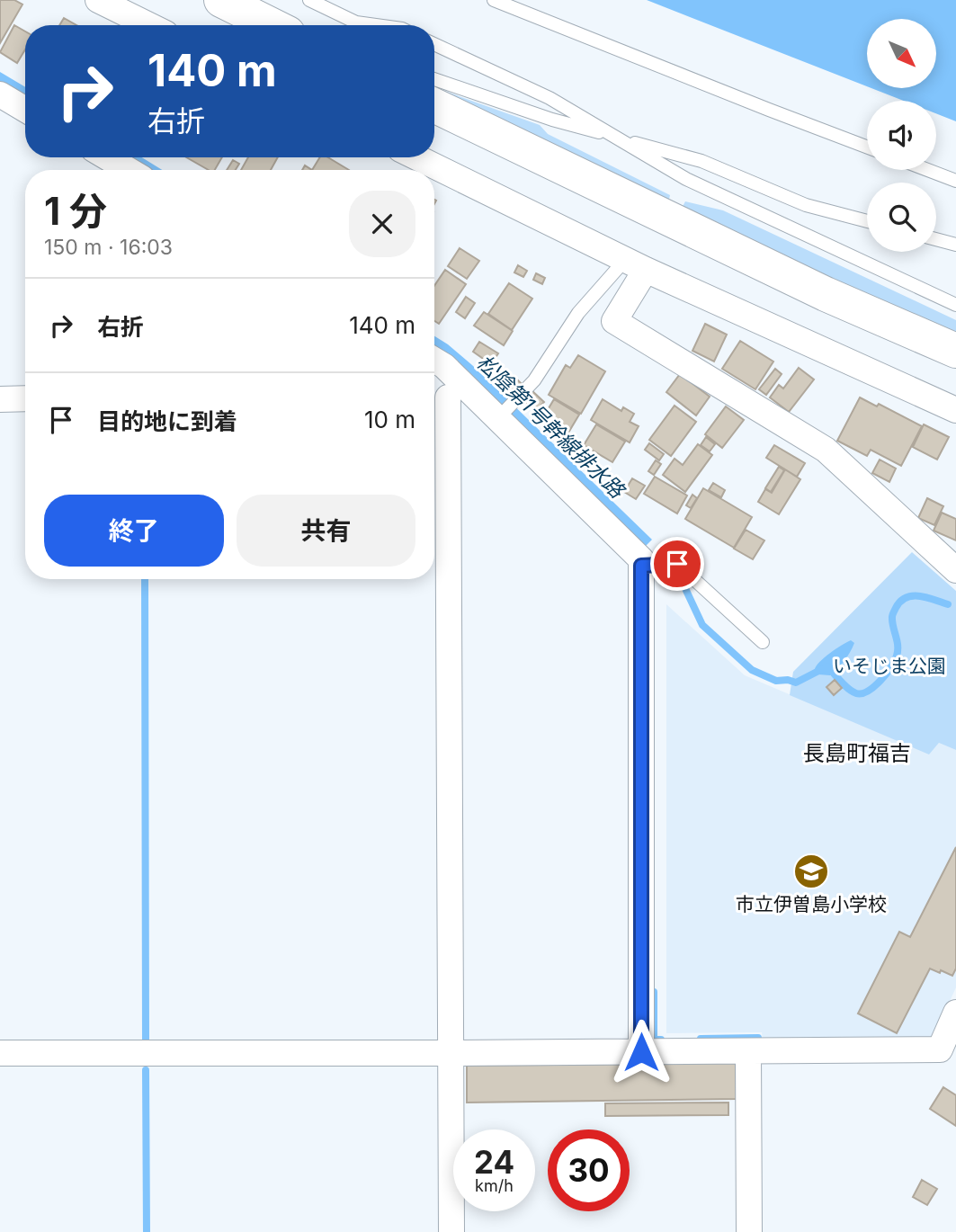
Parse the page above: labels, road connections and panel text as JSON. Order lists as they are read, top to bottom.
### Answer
{
  "districts": ["長島町福吉"],
  "water": ["松陰第1号幹線排水路"],
  "parks": ["いそじま公園"],
  "places": {
    "school or university": ["市立伊曽島小学校"]
  },
  "north": "bottom right",
  "page": {
    "turn": ["140 m", "右折"],
    "heading": ["1 分", "150 m · 16:03"],
    "list": [
      {
        "name": "右折",
        "value": "140 m"
      },
      {
        "name": "目的地に到着",
        "value": "10 m"
      }
    ],
    "buttons": ["終了", "共有"],
    "speed": "24 km/h",
    "limit": "30"
  }
}
